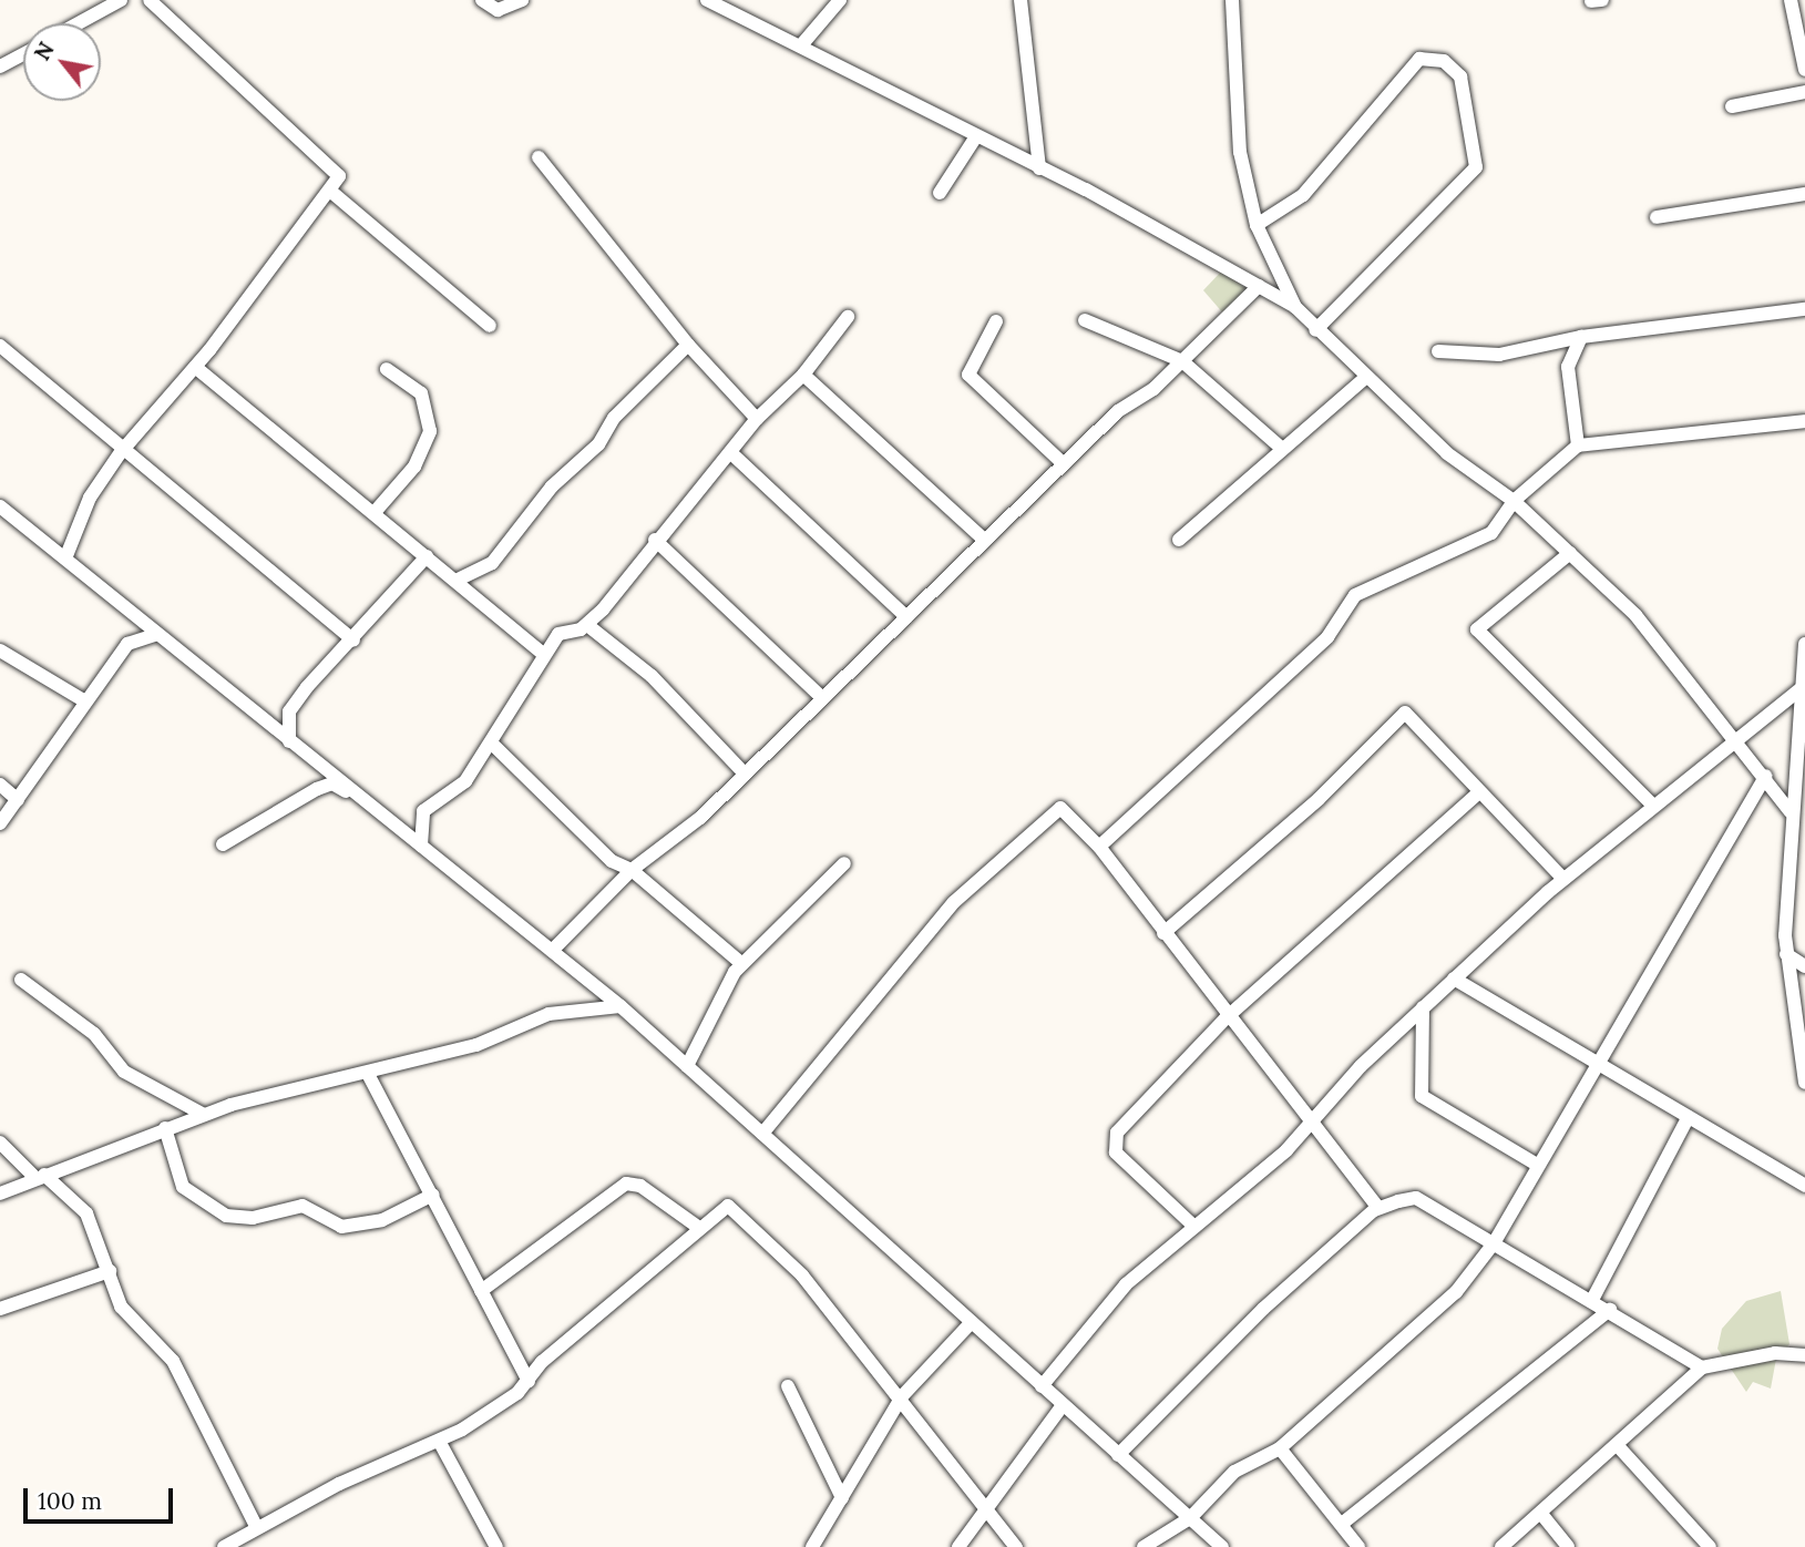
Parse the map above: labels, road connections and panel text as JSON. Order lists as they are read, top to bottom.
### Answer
{
  "scale_bar": "100 m",
  "north": "top left"
}
